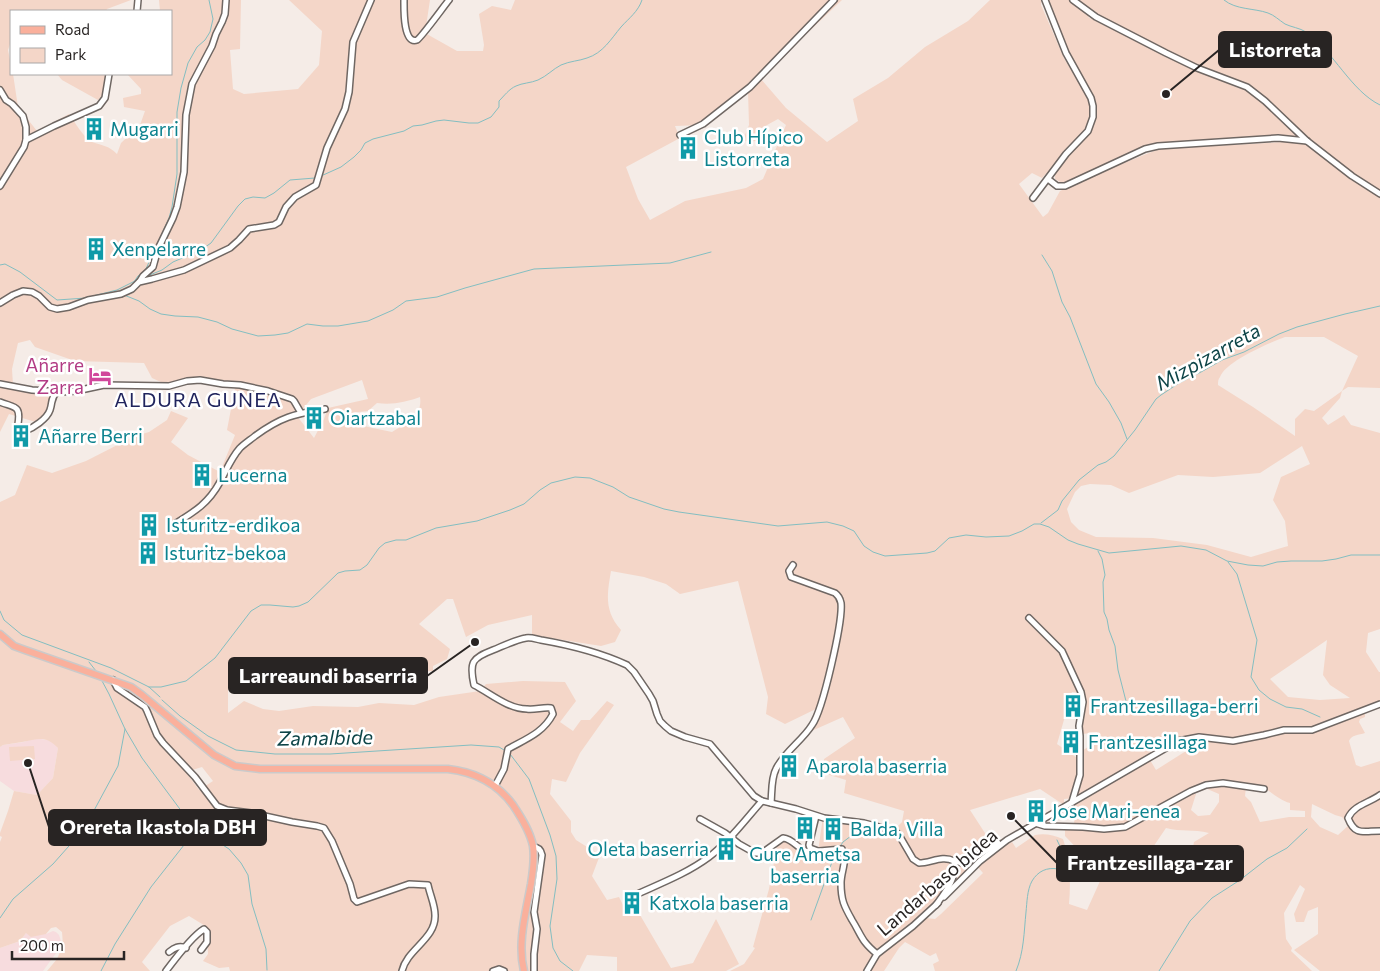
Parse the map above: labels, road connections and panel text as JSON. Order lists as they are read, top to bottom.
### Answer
{
  "streets": {
    "street": ["Landarbaso bidea"]
  },
  "districts": ["ALDURA GUNEA"],
  "water": ["Mizpizarreta", "Zamalbide"],
  "places": {
    "other": [
      "Listorreta",
      "Larreaundi baserria",
      "Orereta Ikastola DBH",
      "Frantzesillaga-zar"
    ],
    "building": [
      "Mugarri",
      "Club Hípico Listorreta",
      "Xenpelarre",
      "Oiartzabal",
      "Añarre Berri",
      "Lucerna",
      "Isturitz-erdikoa",
      "Isturitz-bekoa",
      "Frantzesillaga-berri",
      "Frantzesillaga",
      "Aparola baserria",
      "Jose Mari-enea",
      "Gure Ametsa baserria",
      "Balda, Villa",
      "Oleta baserria",
      "Katxola baserria"
    ],
    "hotel": ["Añarre Zarra"]
  },
  "legend": ["Road", "Park"],
  "scale_bar": "200 m"
}
